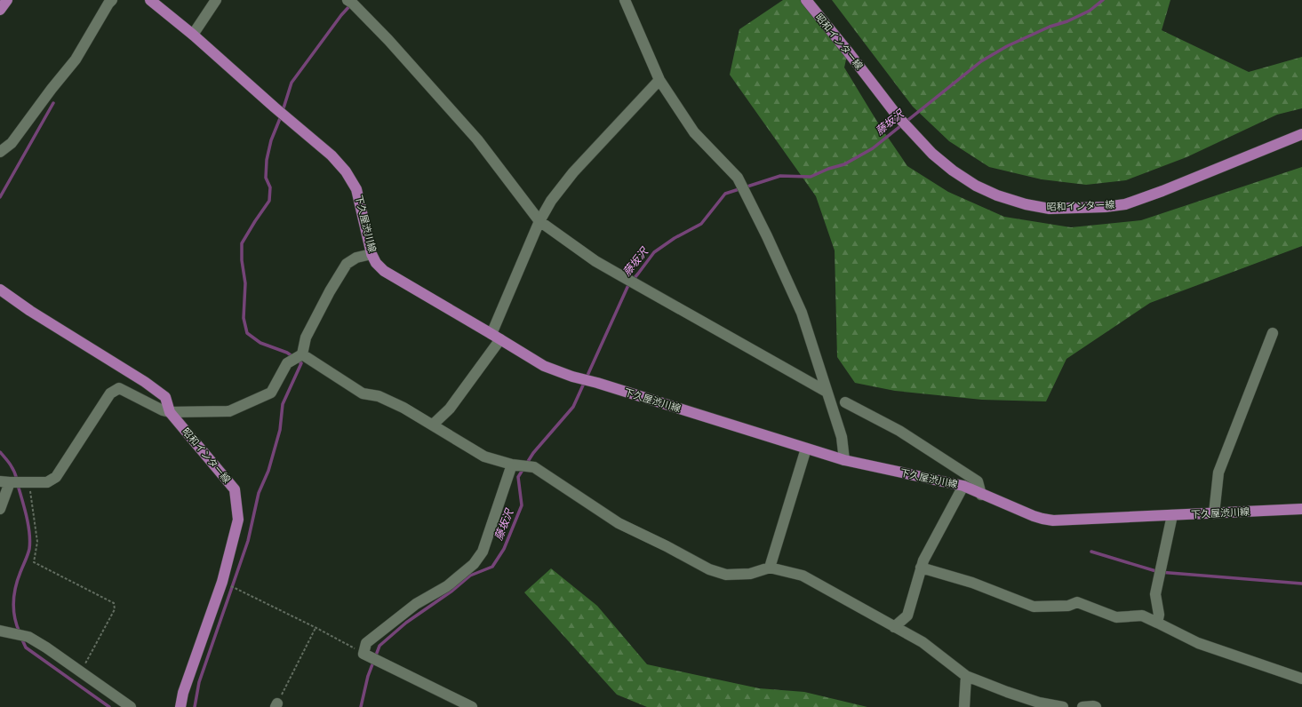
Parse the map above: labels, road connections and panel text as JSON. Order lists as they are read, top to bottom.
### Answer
{
  "streets": {
    "main road": ["昭和インター線", "下久屋渋川線"]
  },
  "water": ["藤坂沢"]
}
